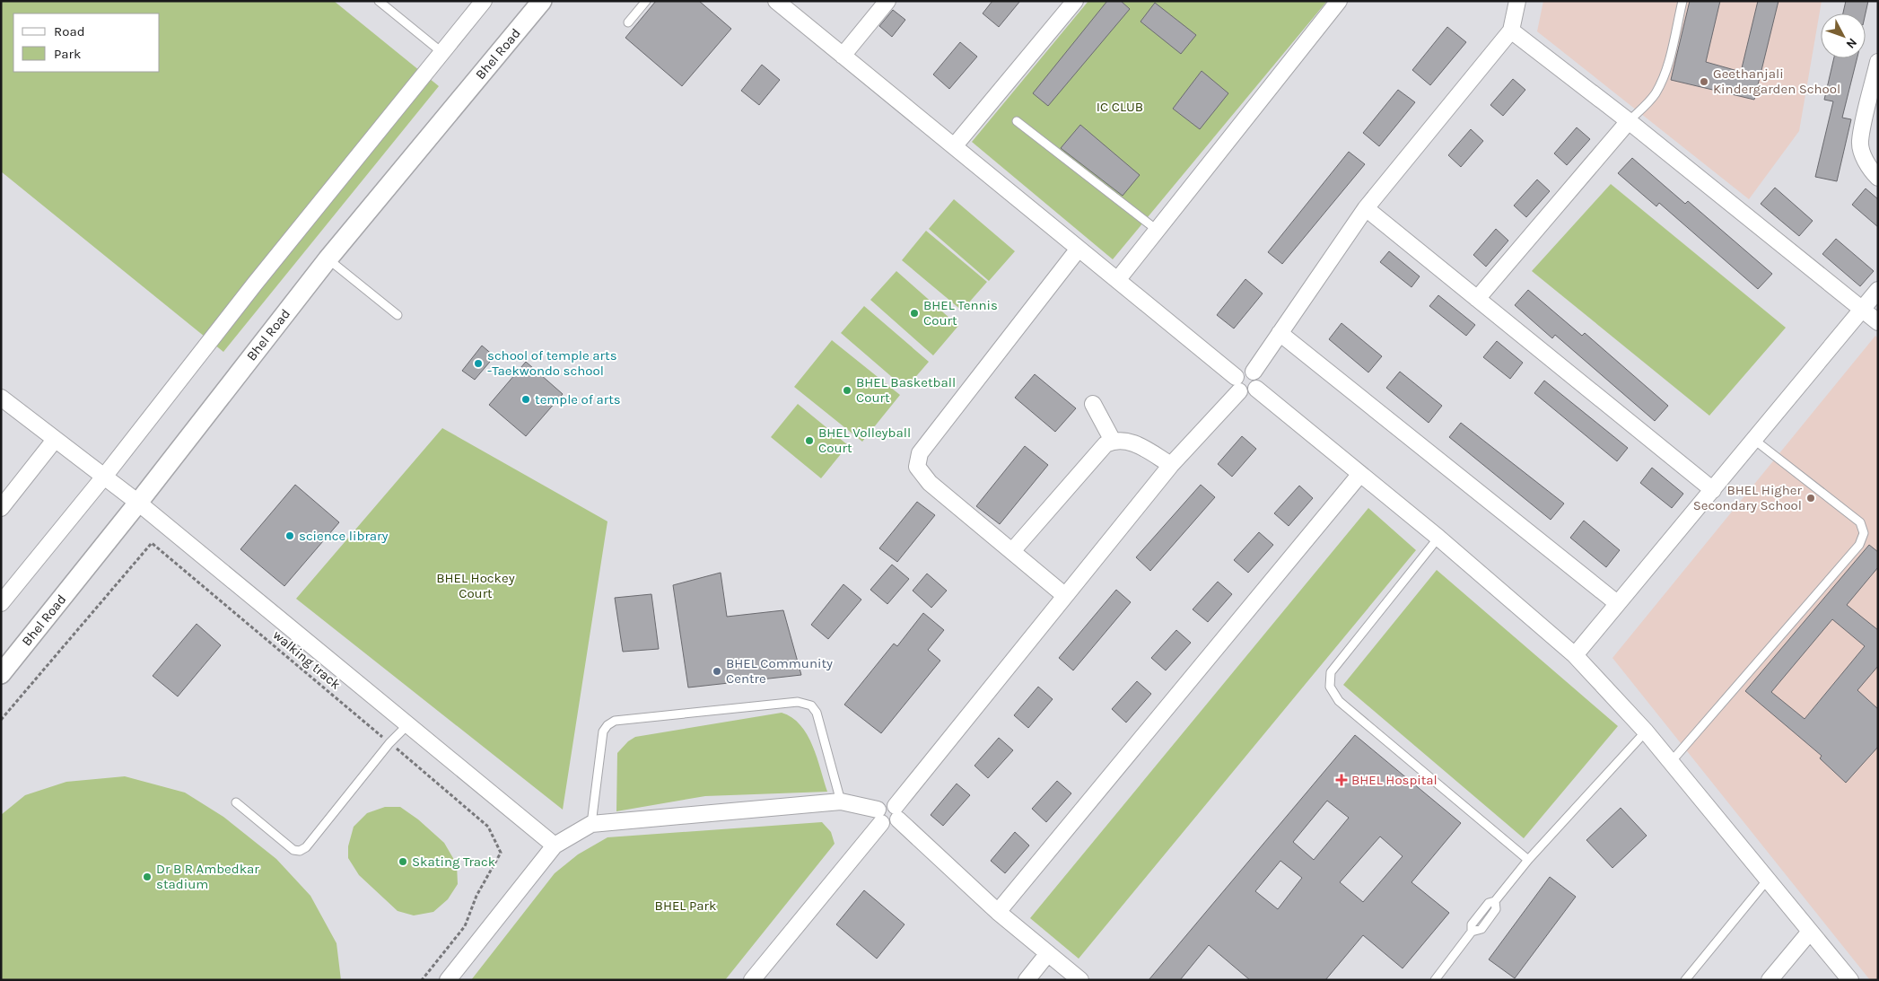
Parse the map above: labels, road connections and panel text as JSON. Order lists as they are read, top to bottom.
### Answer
{
  "streets": {
    "street": ["Bhel Road"],
    "path": ["walking track"]
  },
  "parks": ["IC CLUB", "BHEL Hockey Court", "BHEL Park"],
  "places": {
    "other": [
      "Geethanjali Kindergarden School",
      "BHEL Tennis Court",
      "school of temple arts -Taekwondo school",
      "BHEL Basketball Court",
      "temple of arts",
      "BHEL Volleyball Court",
      "BHEL Higher Secondary School",
      "science library",
      "BHEL Community Centre",
      "Skating Track",
      "Dr B R Ambedkar stadium"
    ],
    "health": ["BHEL Hospital"]
  },
  "legend": ["Road", "Park"],
  "north": "bottom right"
}
